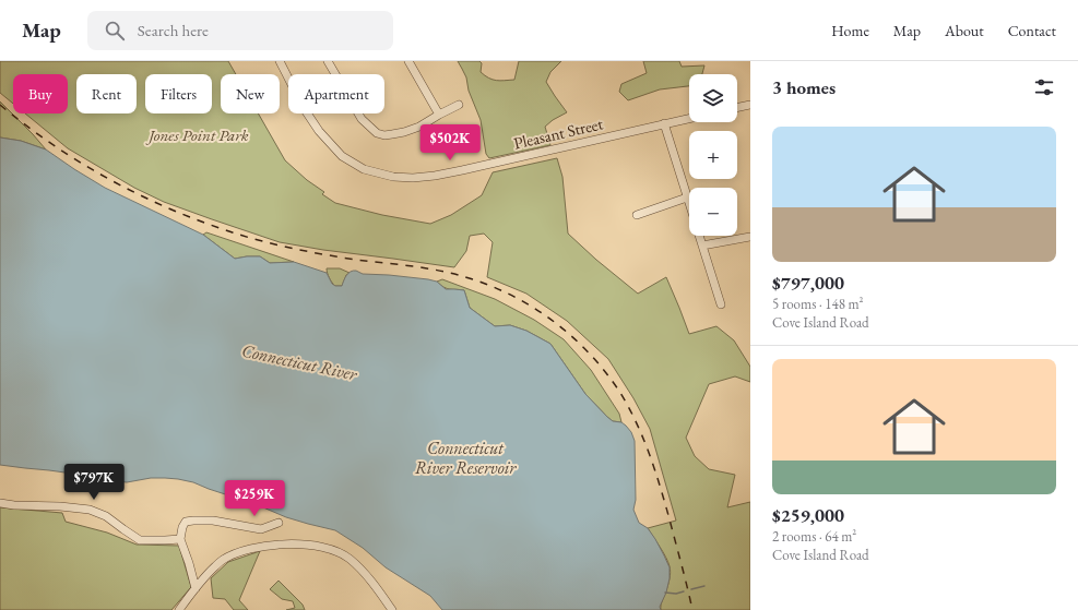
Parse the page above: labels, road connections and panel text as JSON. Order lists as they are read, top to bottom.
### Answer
{
  "streets": {
    "street": ["Pleasant Street"]
  },
  "water": ["Connecticut River", "Connecticut River Reservoir"],
  "parks": ["Jones Point Park"],
  "page": {
    "header": "Map",
    "search": "Search here",
    "nav": [
      "Home",
      "Map",
      "About",
      "Contact"
    ],
    "heading": "3 homes",
    "map_buttons": ["+", "−"],
    "chip": [
      "Buy",
      "Rent",
      "Filters",
      "New",
      "Apartment"
    ],
    "list": [
      {
        "name": "$797,000",
        "note": "5 rooms · 148 m² · Cove Island Road"
      },
      {
        "name": "$259,000",
        "note": "2 rooms · 64 m² · Cove Island Road"
      }
    ],
    "price": ["$502K", "$797K", "$259K"]
  }
}
